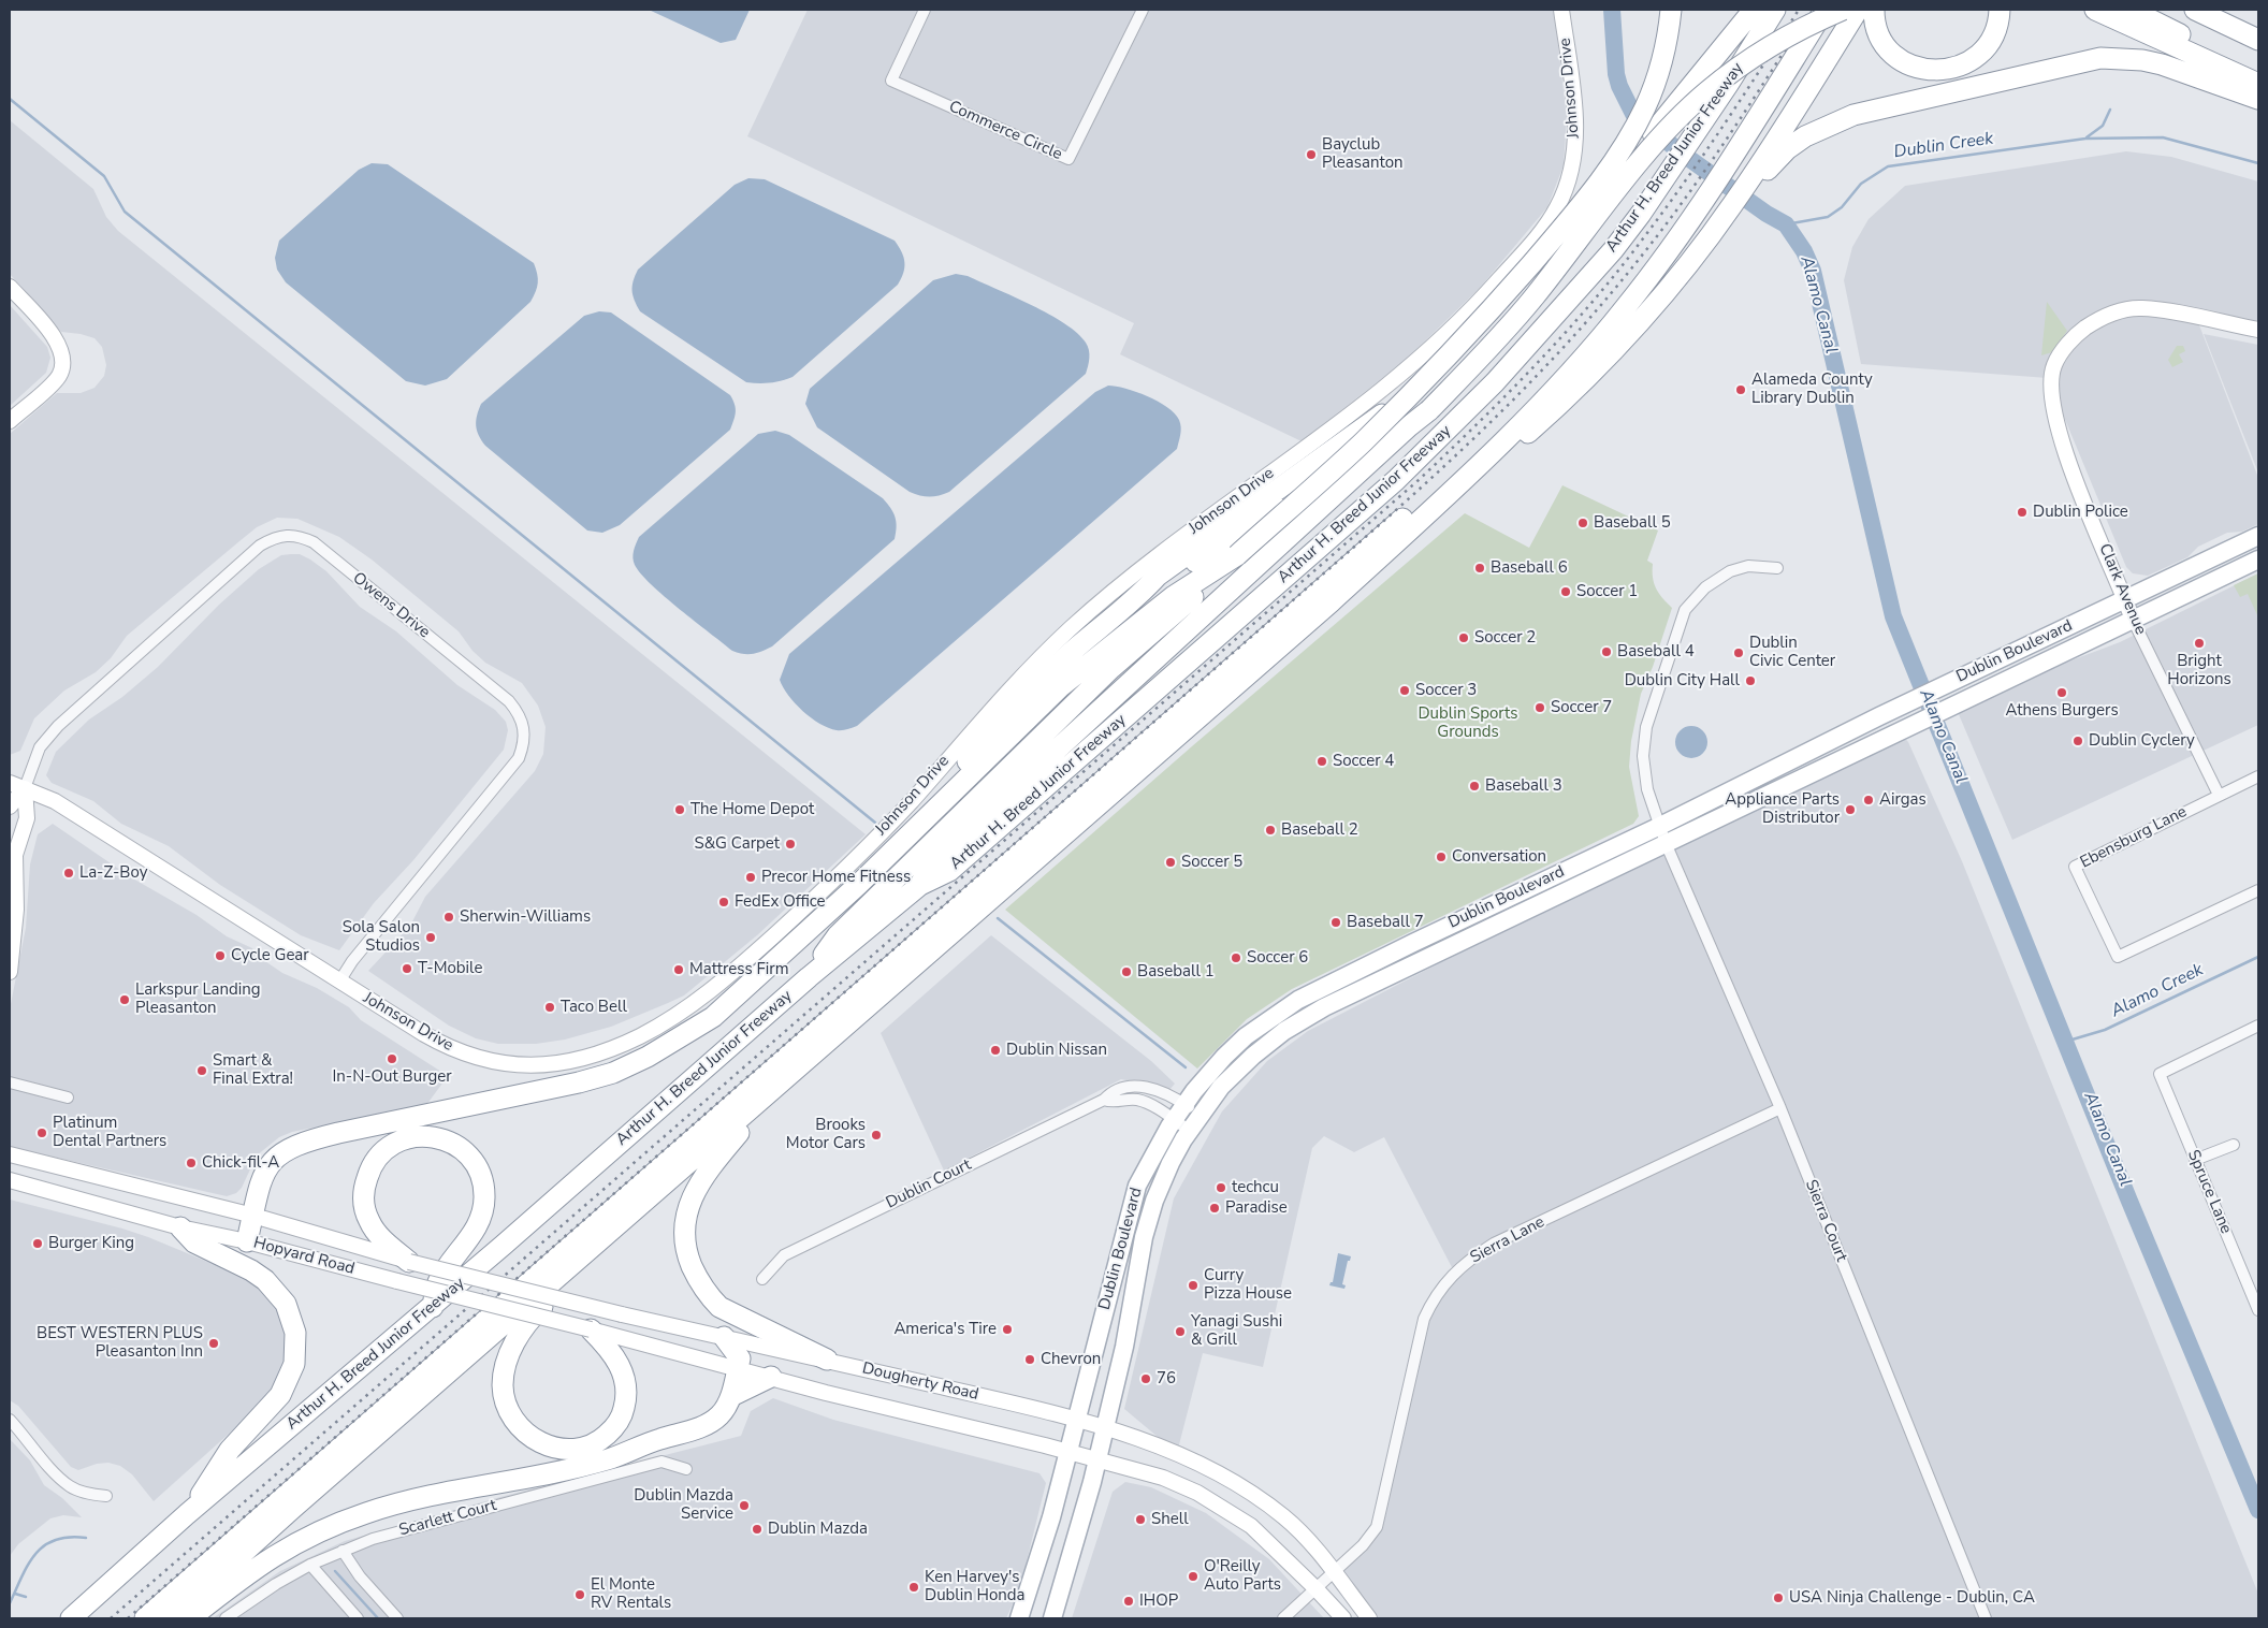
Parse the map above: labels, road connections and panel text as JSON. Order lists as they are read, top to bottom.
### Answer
{
  "streets": {
    "highway": ["Arthur H. Breed Junior Freeway"],
    "main road": ["Dublin Boulevard"],
    "street": [
      "Johnson Drive",
      "Commerce Circle",
      "Clark Avenue",
      "Owens Drive",
      "Ebensburg Lane",
      "Dublin Court",
      "Spruce Lane",
      "Sierra Court",
      "Sierra Lane",
      "Hopyard Road",
      "Dougherty Road",
      "Scarlett Court"
    ]
  },
  "crossings": [
    ["Johnson Drive", "Owens Drive"],
    ["Clark Avenue", "Dublin Boulevard"],
    ["Clark Avenue", "Ebensburg Lane"],
    ["Dublin Boulevard", "Dublin Court"],
    ["Dublin Boulevard", "Sierra Court"],
    ["Dublin Boulevard", "Dougherty Road"],
    ["Sierra Court", "Sierra Lane"],
    ["Sierra Lane", "Dougherty Road"],
    ["Hopyard Road", "Dougherty Road"]
  ],
  "water": ["Dublin Creek", "Alamo Canal", "Alamo Creek"],
  "parks": ["Dublin Sports Grounds"],
  "places": [
    "Bayclub Pleasanton",
    "Alameda County Library Dublin",
    "Dublin Police",
    "Baseball 5",
    "Baseball 6",
    "Soccer 1",
    "Soccer 2",
    "Bright Horizons",
    "Baseball 4",
    "Dublin Civic Center",
    "Dublin City Hall",
    "Soccer 3",
    "Athens Burgers",
    "Soccer 7",
    "Dublin Cyclery",
    "Soccer 4",
    "Baseball 3",
    "Airgas",
    "The Home Depot",
    "Appliance Parts Distributor",
    "Baseball 2",
    "S&G Carpet",
    "Conversation",
    "Soccer 5",
    "La-Z-Boy",
    "Precor Home Fitness",
    "FedEx Office",
    "Sherwin-Williams",
    "Baseball 7",
    "Sola Salon Studios",
    "Cycle Gear",
    "Soccer 6",
    "T-Mobile",
    "Mattress Firm",
    "Baseball 1",
    "Larkspur Landing Pleasanton",
    "Taco Bell",
    "Dublin Nissan",
    "In-N-Out Burger",
    "Smart & Final Extra!",
    "Platinum Dental Partners",
    "Brooks Motor Cars",
    "Chick-fil-A",
    "techcu",
    "Paradise",
    "Burger King",
    "Curry Pizza House",
    "America's Tire",
    "Yanagi Sushi & Grill",
    "BEST WESTERN PLUS Pleasanton Inn",
    "Chevron",
    "76",
    "Dublin Mazda Service",
    "Shell",
    "Dublin Mazda",
    "O'Reilly Auto Parts",
    "Ken Harvey's Dublin Honda",
    "El Monte RV Rentals",
    "USA Ninja Challenge - Dublin, CA",
    "IHOP"
  ]
}
